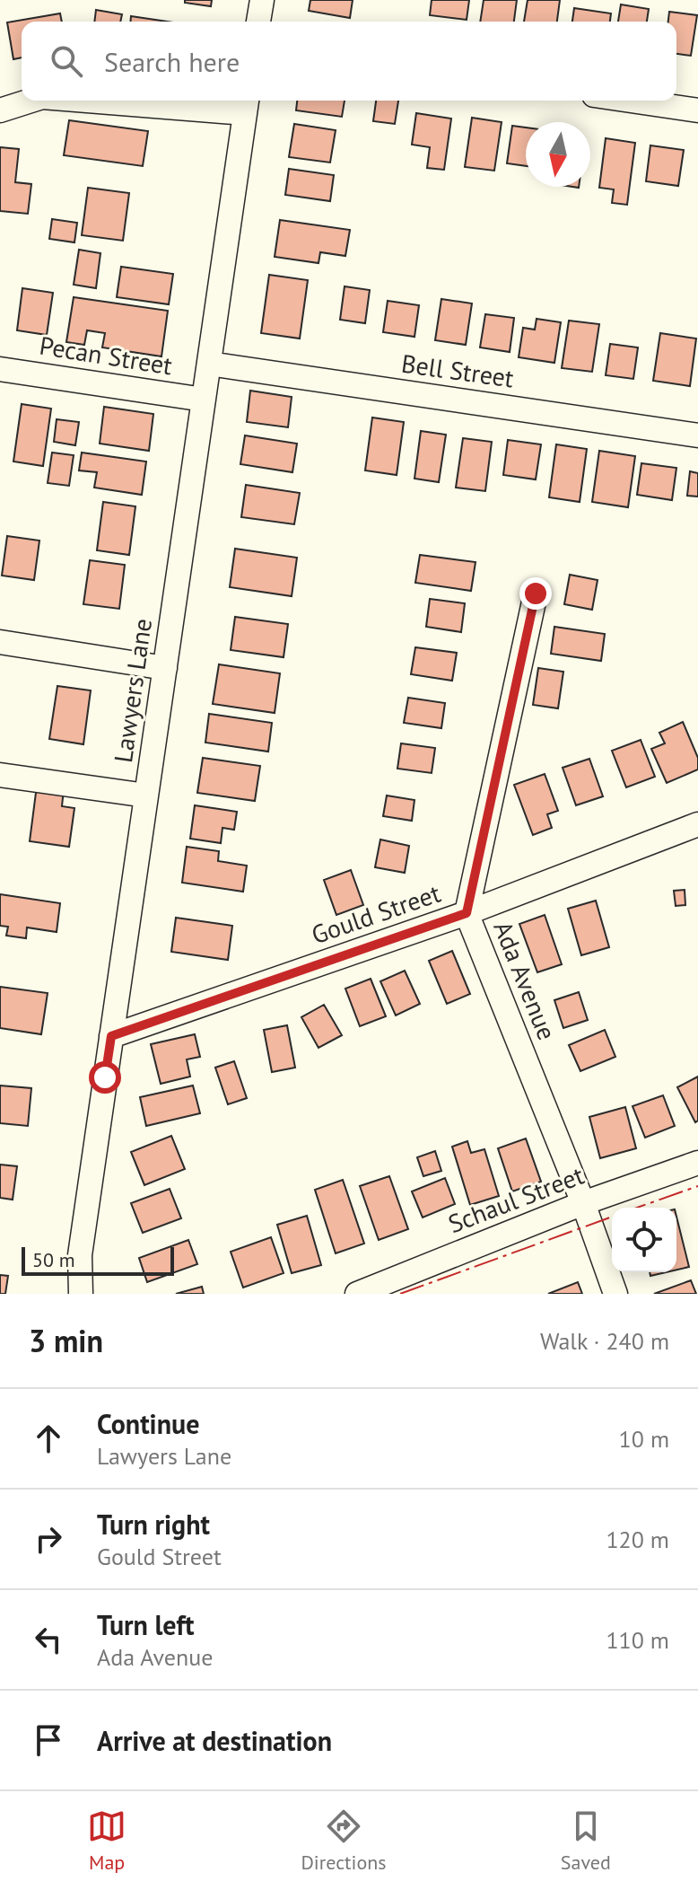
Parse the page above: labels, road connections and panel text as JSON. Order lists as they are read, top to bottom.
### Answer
{
  "streets": {
    "street": [
      "Pecan Street",
      "Bell Street",
      "Lawyers Lane",
      "Gould Street",
      "Ada Avenue",
      "Schaul Street"
    ]
  },
  "crossings": [
    ["Pecan Street", "Lawyers Lane"],
    ["Bell Street", "Lawyers Lane"],
    ["Lawyers Lane", "Gould Street"],
    ["Gould Street", "Ada Avenue"],
    ["Ada Avenue", "Schaul Street"]
  ],
  "scale_bar": "50 m",
  "north": "bottom",
  "page": {
    "search": "Search here",
    "scale": "50 m",
    "heading": ["3 min", "Walk · 240 m"],
    "list": [
      ["Continue", "Lawyers Lane", "10 m"],
      ["Turn right", "Gould Street", "120 m"],
      ["Turn left", "Ada Avenue", "110 m"],
      "Arrive at destination"
    ],
    "nav": ["Map", "Directions", "Saved"]
  }
}
